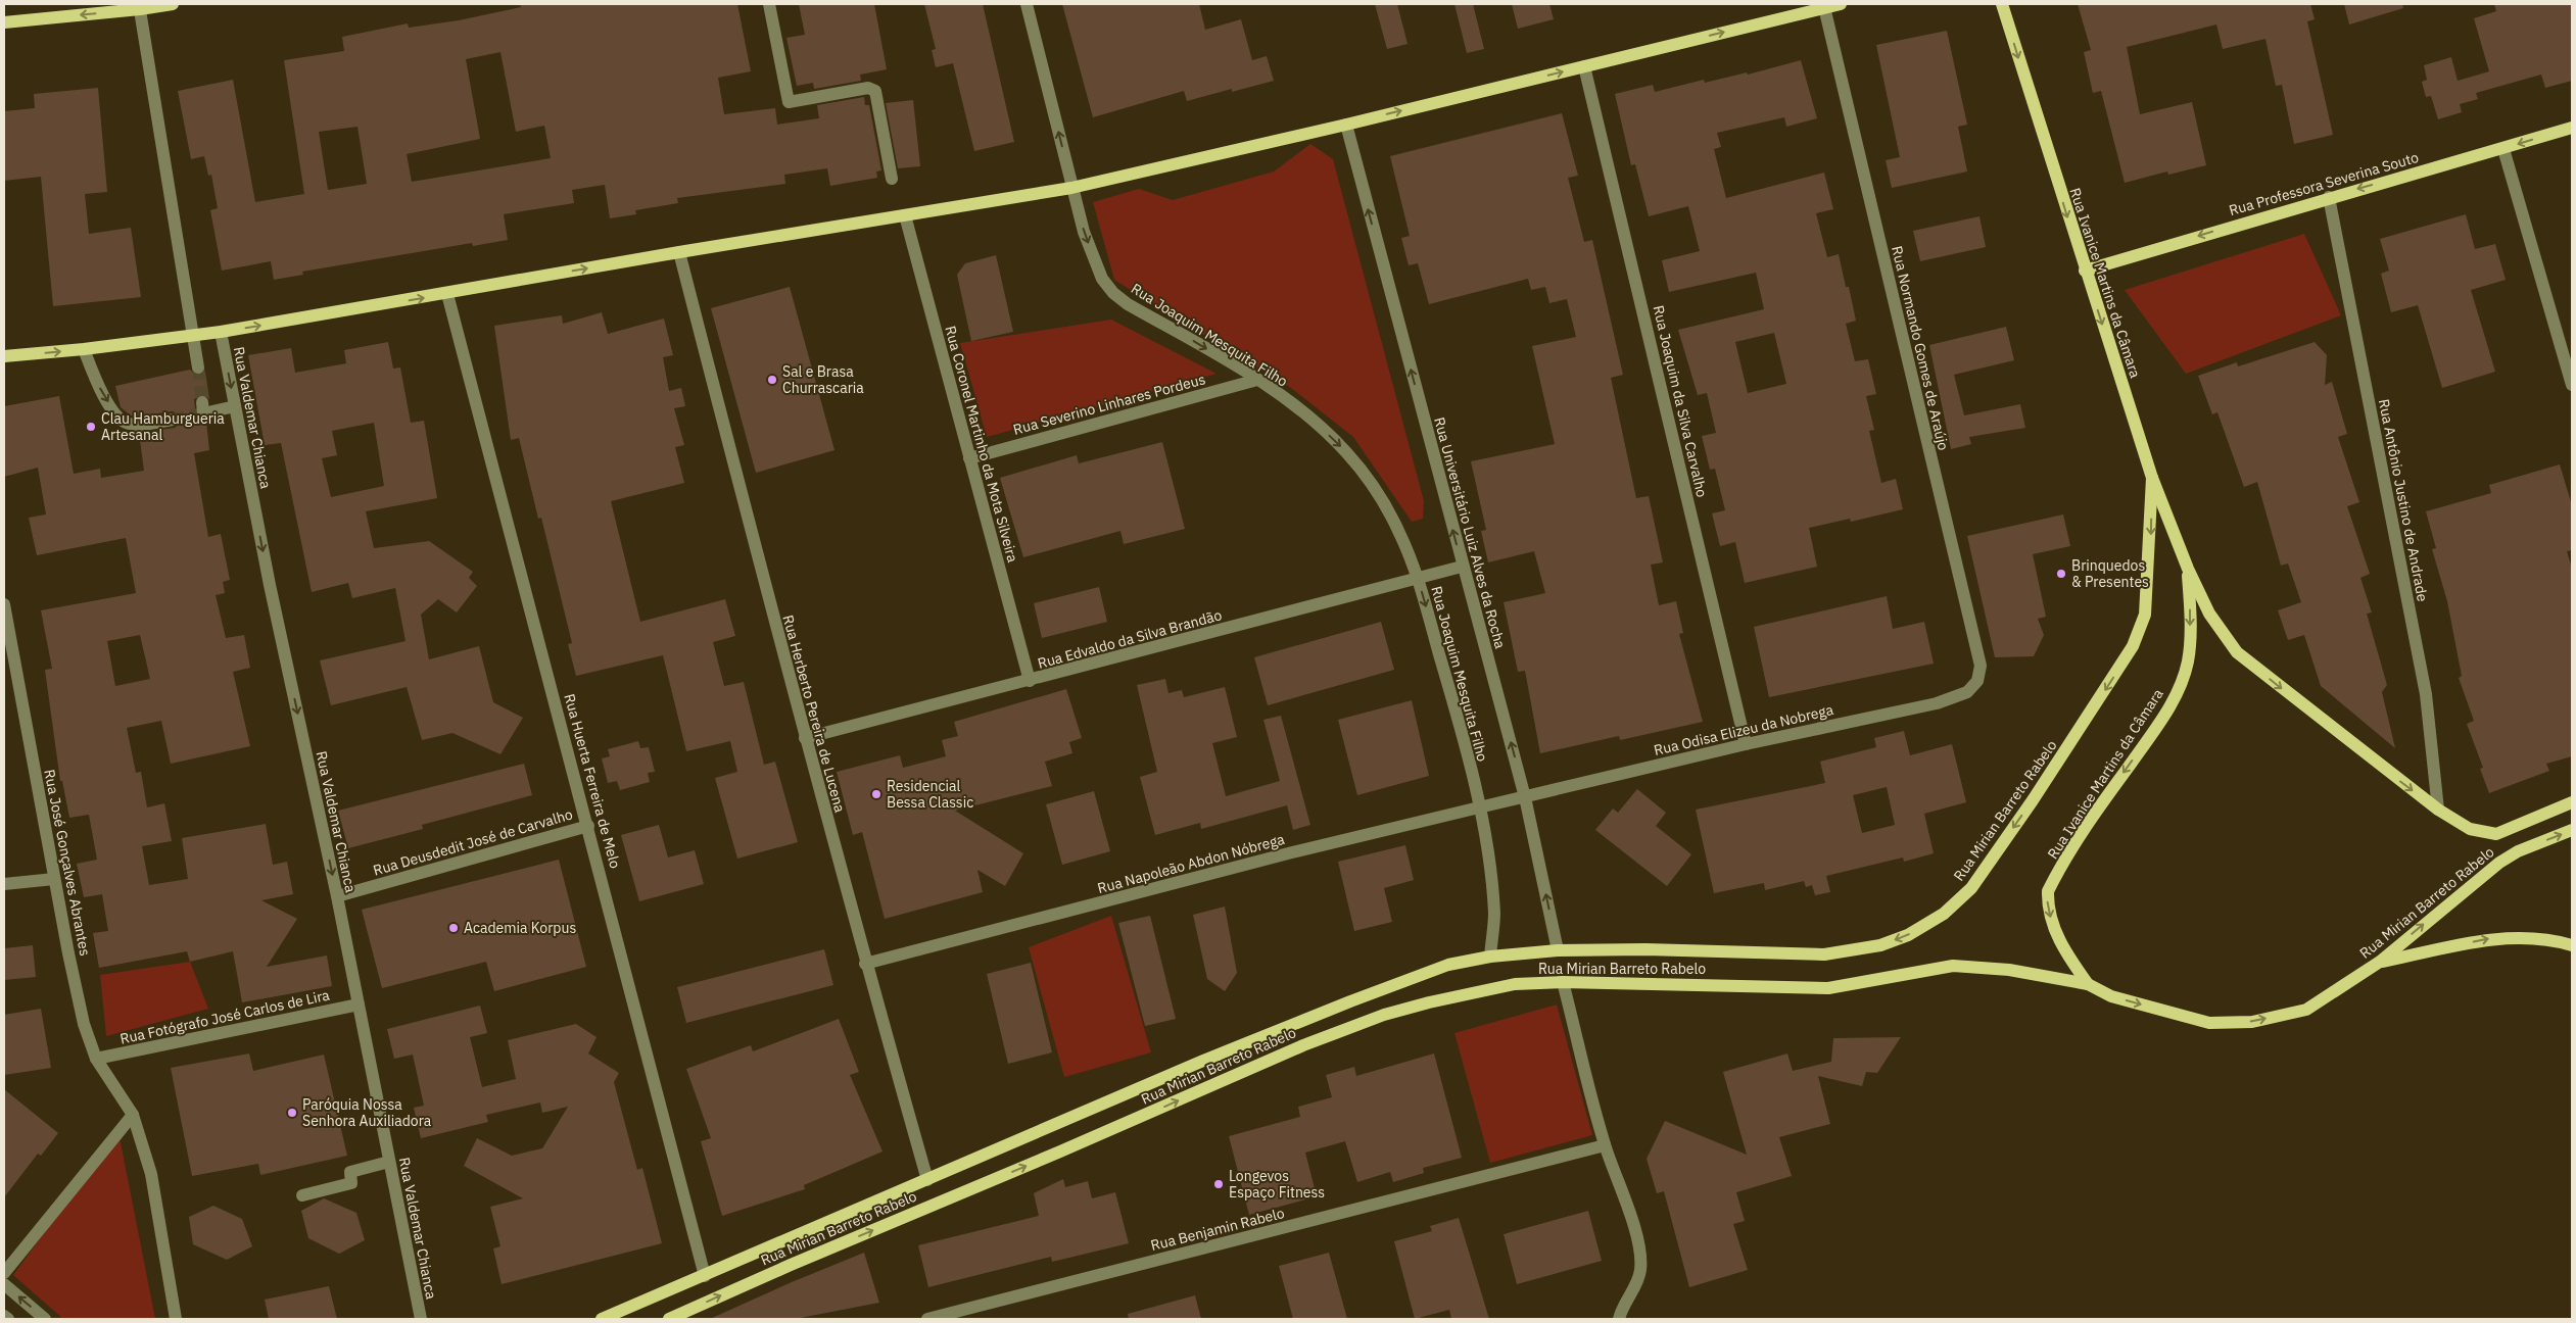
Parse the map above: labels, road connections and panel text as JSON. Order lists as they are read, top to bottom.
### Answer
{
  "streets": {
    "main road": ["Rua Professora Severina Souto", "Rua Ivanice Martins da Câmara", "Rua Mirian Barreto Rabelo"],
    "street": [
      "Rua Joaquim Mesquita Filho",
      "Rua Normando Gomes de Araújo",
      "Rua Joaquim da Silva Carvalho",
      "Rua Severino Linhares Pordeus",
      "Rua Valdemar Chianca",
      "Rua Coronel Martinho da Mota Silveira",
      "Rua Antônio Justino de Andrade",
      "Rua Universitário Luiz Alves da Rocha",
      "Rua Edvaldo da Silva Brandão",
      "Rua Herberto Pereira de Lucena",
      "Rua Odisa Elizeu da Nobrega",
      "Rua Huerta Ferreira de Melo",
      "Rua Deusdedit José de Carvalho",
      "Rua José Gonçalves Abrantes",
      "Rua Napoleão Abdon Nóbrega",
      "Rua Fotógrafo José Carlos de Lira",
      "Rua Benjamin Rabelo"
    ]
  },
  "crossings": [
    ["Rua Professora Severina Souto", "Rua Ivanice Martins da Câmara"],
    ["Rua Professora Severina Souto", "Rua Antônio Justino de Andrade"],
    ["Rua Ivanice Martins da Câmara", "Rua Mirian Barreto Rabelo"],
    ["Rua Joaquim Mesquita Filho", "Rua Severino Linhares Pordeus"],
    ["Rua Joaquim Mesquita Filho", "Rua Edvaldo da Silva Brandão"],
    ["Rua Joaquim Mesquita Filho", "Rua Mirian Barreto Rabelo"],
    ["Rua Joaquim Mesquita Filho", "Rua Napoleão Abdon Nóbrega"],
    ["Rua Normando Gomes de Araújo", "Rua Odisa Elizeu da Nobrega"],
    ["Rua Joaquim da Silva Carvalho", "Rua Odisa Elizeu da Nobrega"],
    ["Rua Severino Linhares Pordeus", "Rua Coronel Martinho da Mota Silveira"],
    ["Rua Valdemar Chianca", "Rua Deusdedit José de Carvalho"],
    ["Rua Valdemar Chianca", "Rua Fotógrafo José Carlos de Lira"],
    ["Rua Coronel Martinho da Mota Silveira", "Rua Edvaldo da Silva Brandão"],
    ["Rua Antônio Justino de Andrade", "Rua Mirian Barreto Rabelo"],
    ["Rua Universitário Luiz Alves da Rocha", "Rua Edvaldo da Silva Brandão"],
    ["Rua Universitário Luiz Alves da Rocha", "Rua Odisa Elizeu da Nobrega"],
    ["Rua Universitário Luiz Alves da Rocha", "Rua Mirian Barreto Rabelo"],
    ["Rua Universitário Luiz Alves da Rocha", "Rua Napoleão Abdon Nóbrega"],
    ["Rua Edvaldo da Silva Brandão", "Rua Herberto Pereira de Lucena"],
    ["Rua Herberto Pereira de Lucena", "Rua Mirian Barreto Rabelo"],
    ["Rua Herberto Pereira de Lucena", "Rua Napoleão Abdon Nóbrega"],
    ["Rua Odisa Elizeu da Nobrega", "Rua Napoleão Abdon Nóbrega"],
    ["Rua Huerta Ferreira de Melo", "Rua Mirian Barreto Rabelo"],
    ["Rua Huerta Ferreira de Melo", "Rua Deusdedit José de Carvalho"],
    ["Rua José Gonçalves Abrantes", "Rua Fotógrafo José Carlos de Lira"]
  ],
  "one_way": [
    "Rua Professora Severina Souto",
    "Rua Ivanice Martins da Câmara",
    "Rua Valdemar Chianca",
    "Rua Universitário Luiz Alves da Rocha"
  ],
  "places": [
    "Sal e Brasa Churrascaria",
    "Clau Hamburgueria Artesanal",
    "Brinquedos & Presentes",
    "Residencial Bessa Classic",
    "Academia Korpus",
    "Paróquia Nossa Senhora Auxiliadora",
    "Longevos Espaço Fitness"
  ]
}
